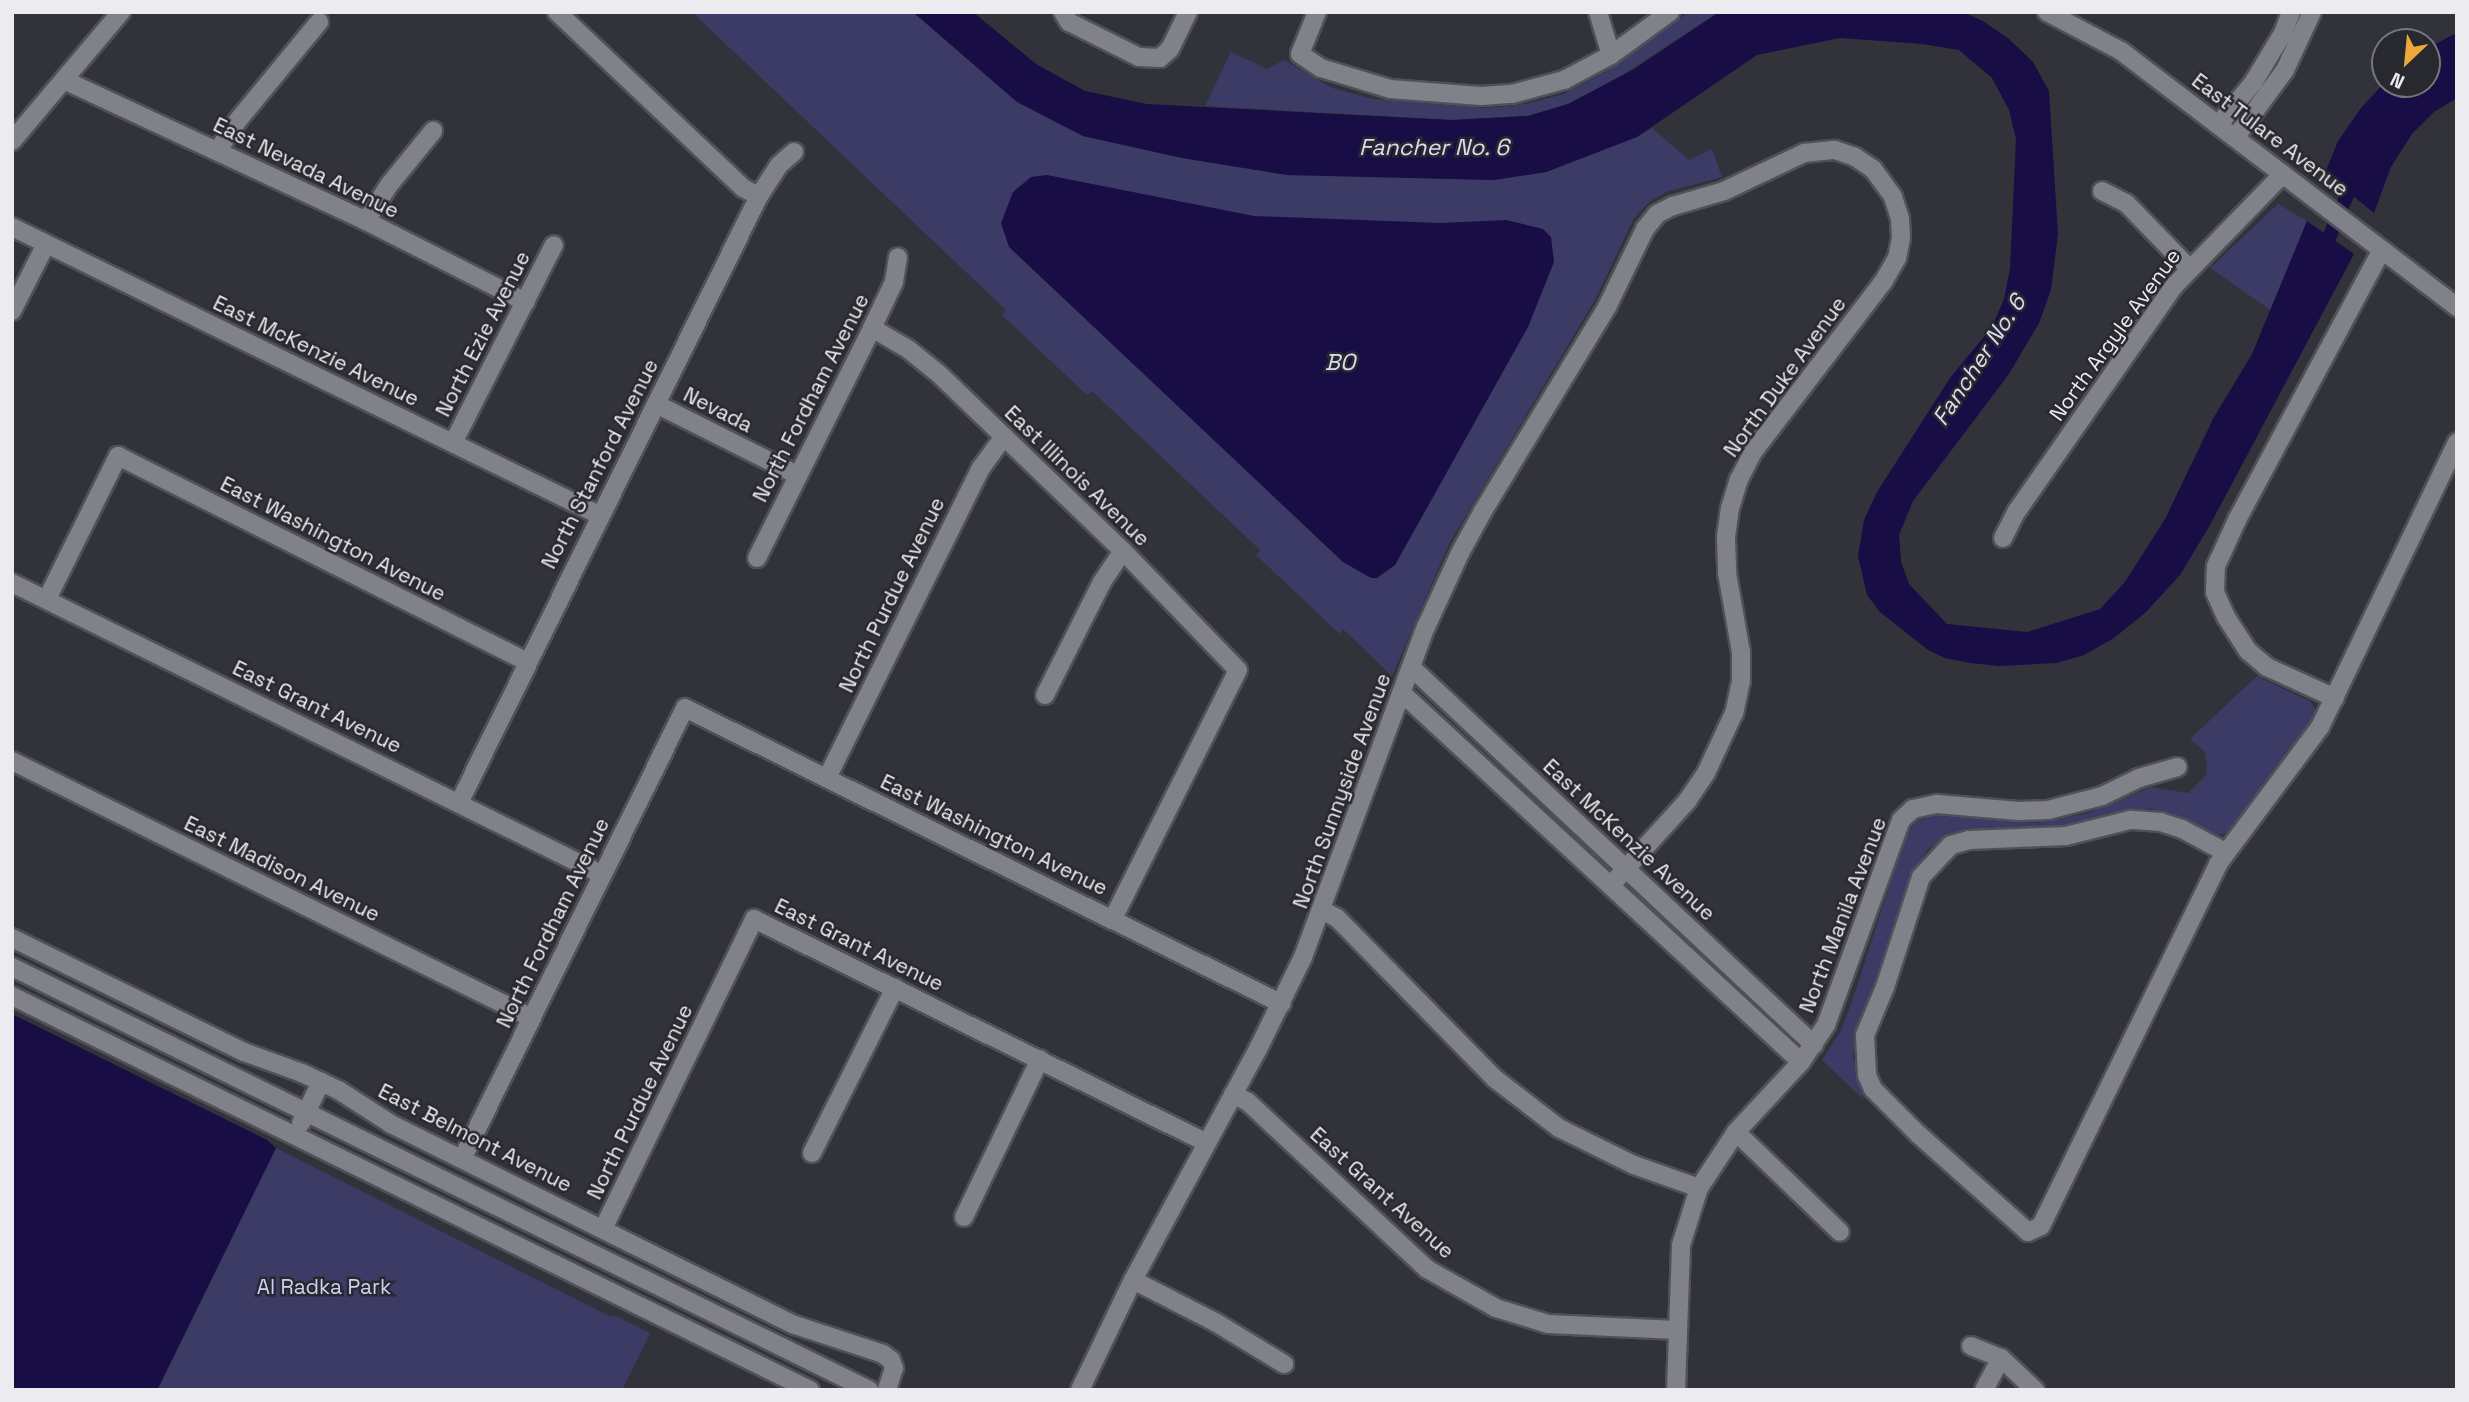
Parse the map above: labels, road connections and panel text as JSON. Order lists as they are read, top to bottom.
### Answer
{
  "streets": {
    "street": [
      "East Tulare Avenue",
      "East Nevada Avenue",
      "North Ezie Avenue",
      "North Argyle Avenue",
      "East McKenzie Avenue",
      "North Duke Avenue",
      "North Fordham Avenue",
      "Nevada",
      "North Stanford Avenue",
      "East Illinois Avenue",
      "East Washington Avenue",
      "North Purdue Avenue",
      "East Grant Avenue",
      "North Sunnyside Avenue",
      "East Madison Avenue",
      "North Manila Avenue",
      "East Belmont Avenue"
    ]
  },
  "crossings": [
    ["East Tulare Avenue", "North Argyle Avenue"],
    ["East Nevada Avenue", "North Ezie Avenue"],
    ["North Ezie Avenue", "East McKenzie Avenue"],
    ["East McKenzie Avenue", "North Duke Avenue"],
    ["East McKenzie Avenue", "North Stanford Avenue"],
    ["East McKenzie Avenue", "North Sunnyside Avenue"],
    ["East McKenzie Avenue", "North Manila Avenue"],
    ["North Duke Avenue", "North Sunnyside Avenue"],
    ["North Fordham Avenue", "Nevada"],
    ["North Fordham Avenue", "East Illinois Avenue"],
    ["North Fordham Avenue", "East Washington Avenue"],
    ["North Fordham Avenue", "East Grant Avenue"],
    ["North Fordham Avenue", "East Madison Avenue"],
    ["North Fordham Avenue", "East Belmont Avenue"],
    ["Nevada", "North Stanford Avenue"],
    ["North Stanford Avenue", "East Washington Avenue"],
    ["North Stanford Avenue", "East Grant Avenue"],
    ["East Illinois Avenue", "East Washington Avenue"],
    ["East Illinois Avenue", "North Purdue Avenue"],
    ["East Washington Avenue", "North Purdue Avenue"],
    ["East Washington Avenue", "East Grant Avenue"],
    ["East Washington Avenue", "North Sunnyside Avenue"],
    ["North Purdue Avenue", "East Grant Avenue"],
    ["North Purdue Avenue", "East Belmont Avenue"],
    ["East Grant Avenue", "North Sunnyside Avenue"],
    ["East Grant Avenue", "North Manila Avenue"]
  ],
  "water": ["Fancher No. 6", "BO"],
  "parks": ["Al Radka Park"],
  "north": "bottom left"
}
